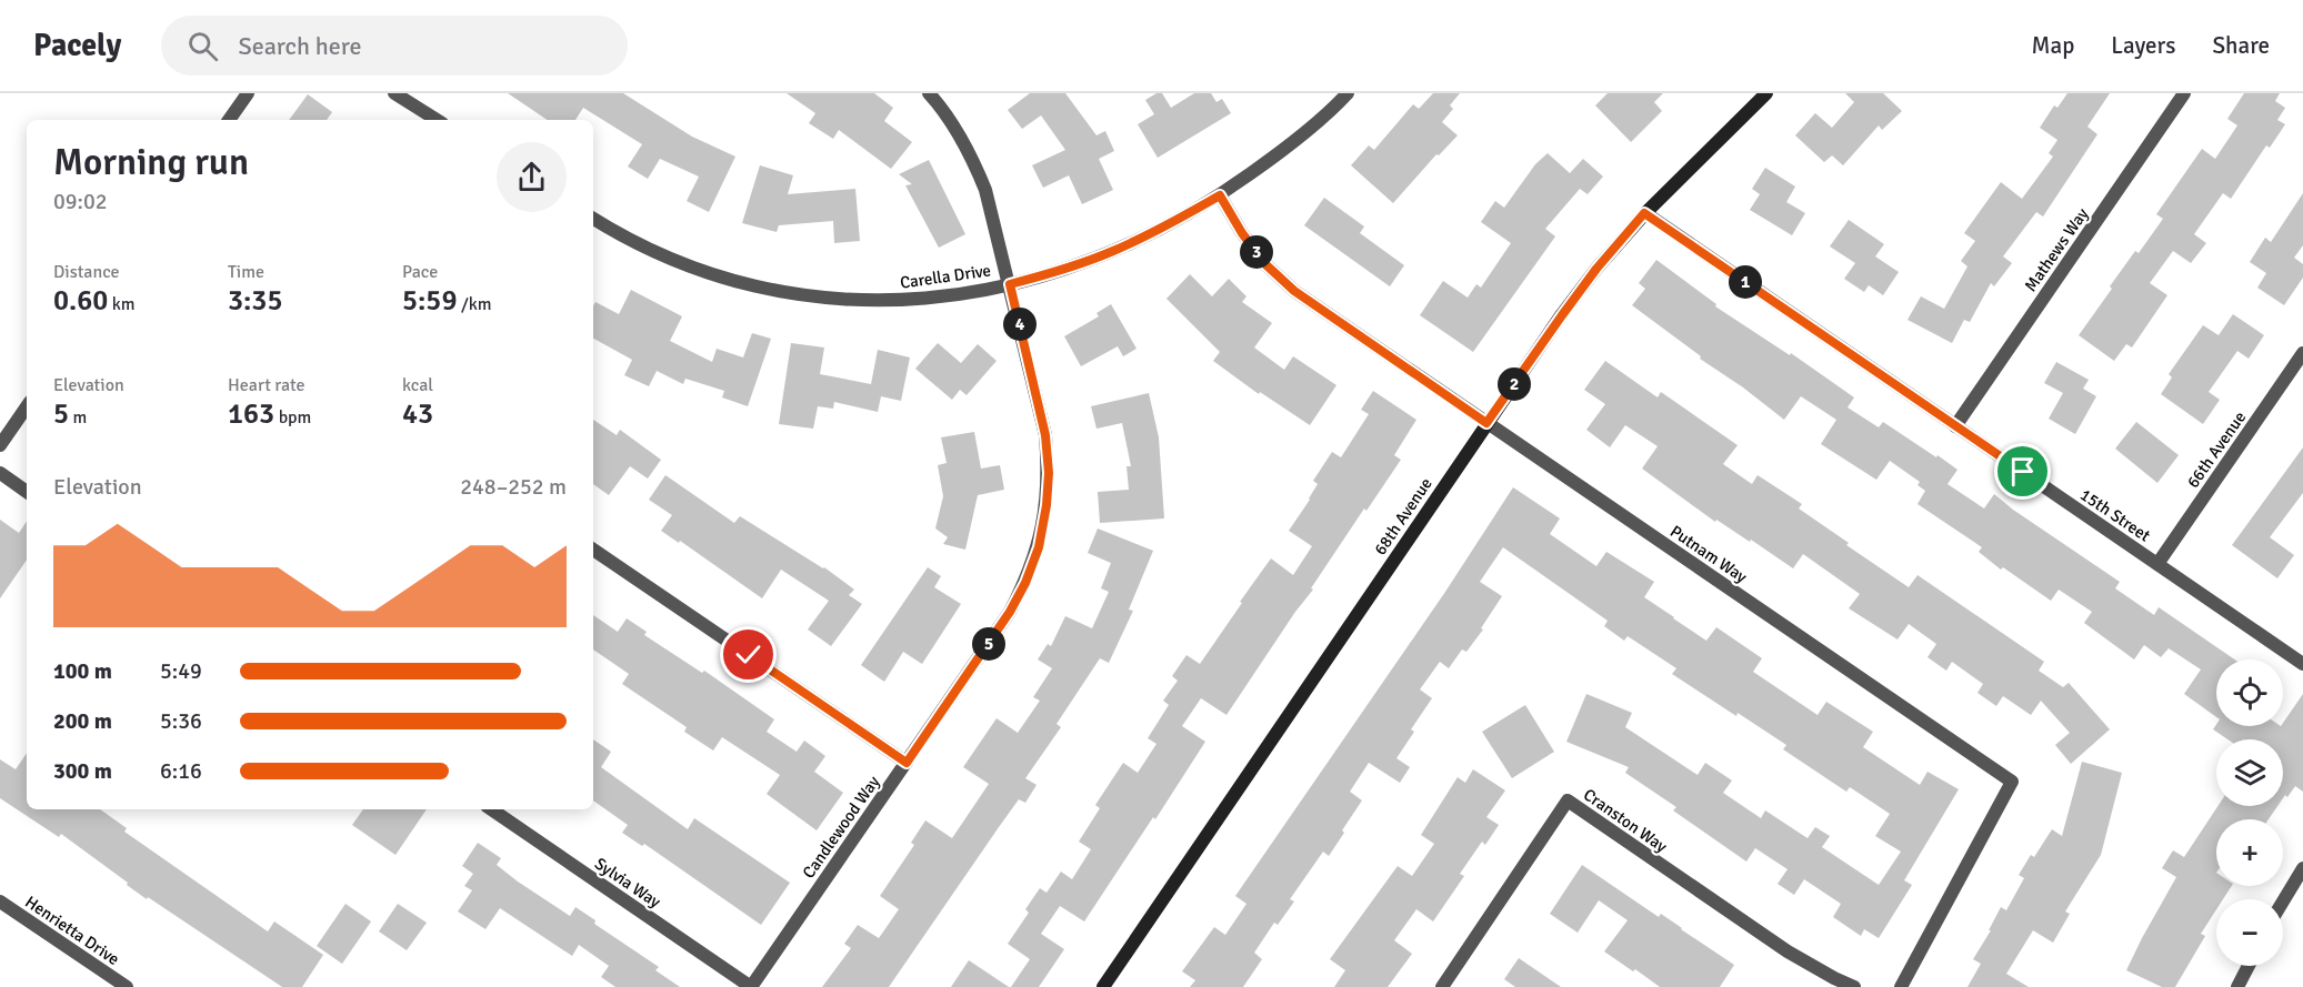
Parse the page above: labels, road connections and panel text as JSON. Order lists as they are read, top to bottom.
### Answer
{
  "streets": {
    "street": [
      "Mathews Way",
      "Carella Drive",
      "66th Avenue",
      "15th Street",
      "68th Avenue",
      "Putnam Way",
      "Cranston Way",
      "Candlewood Way",
      "Sylvia Way",
      "Henrietta Drive"
    ]
  },
  "crossings": [
    ["Mathews Way", "15th Street"],
    ["Carella Drive", "Putnam Way"],
    ["Carella Drive", "Candlewood Way"],
    ["66th Avenue", "15th Street"],
    ["15th Street", "68th Avenue"],
    ["68th Avenue", "Putnam Way"],
    ["Candlewood Way", "Sylvia Way"]
  ],
  "page": {
    "header": "Pacely",
    "search": "Search here",
    "nav": ["Map", "Layers", "Share"],
    "heading": ["Morning run", "09:02"],
    "stats": [
      ["Distance", "0.60 km"],
      ["Time", "3:35"],
      ["Pace", "5:59 /km"],
      ["Elevation", "5 m"],
      ["Heart rate", "163 bpm"],
      ["kcal", "43"]
    ],
    "pins": [
      "3",
      "1",
      "4",
      "2",
      "5"
    ],
    "chart": ["Elevation", "248–252 m"],
    "list": [
      {
        "name": "100 m",
        "note": "5:49"
      },
      {
        "name": "200 m",
        "note": "5:36"
      },
      {
        "name": "300 m",
        "note": "6:16"
      }
    ],
    "map_buttons": ["+", "−"]
  }
}
